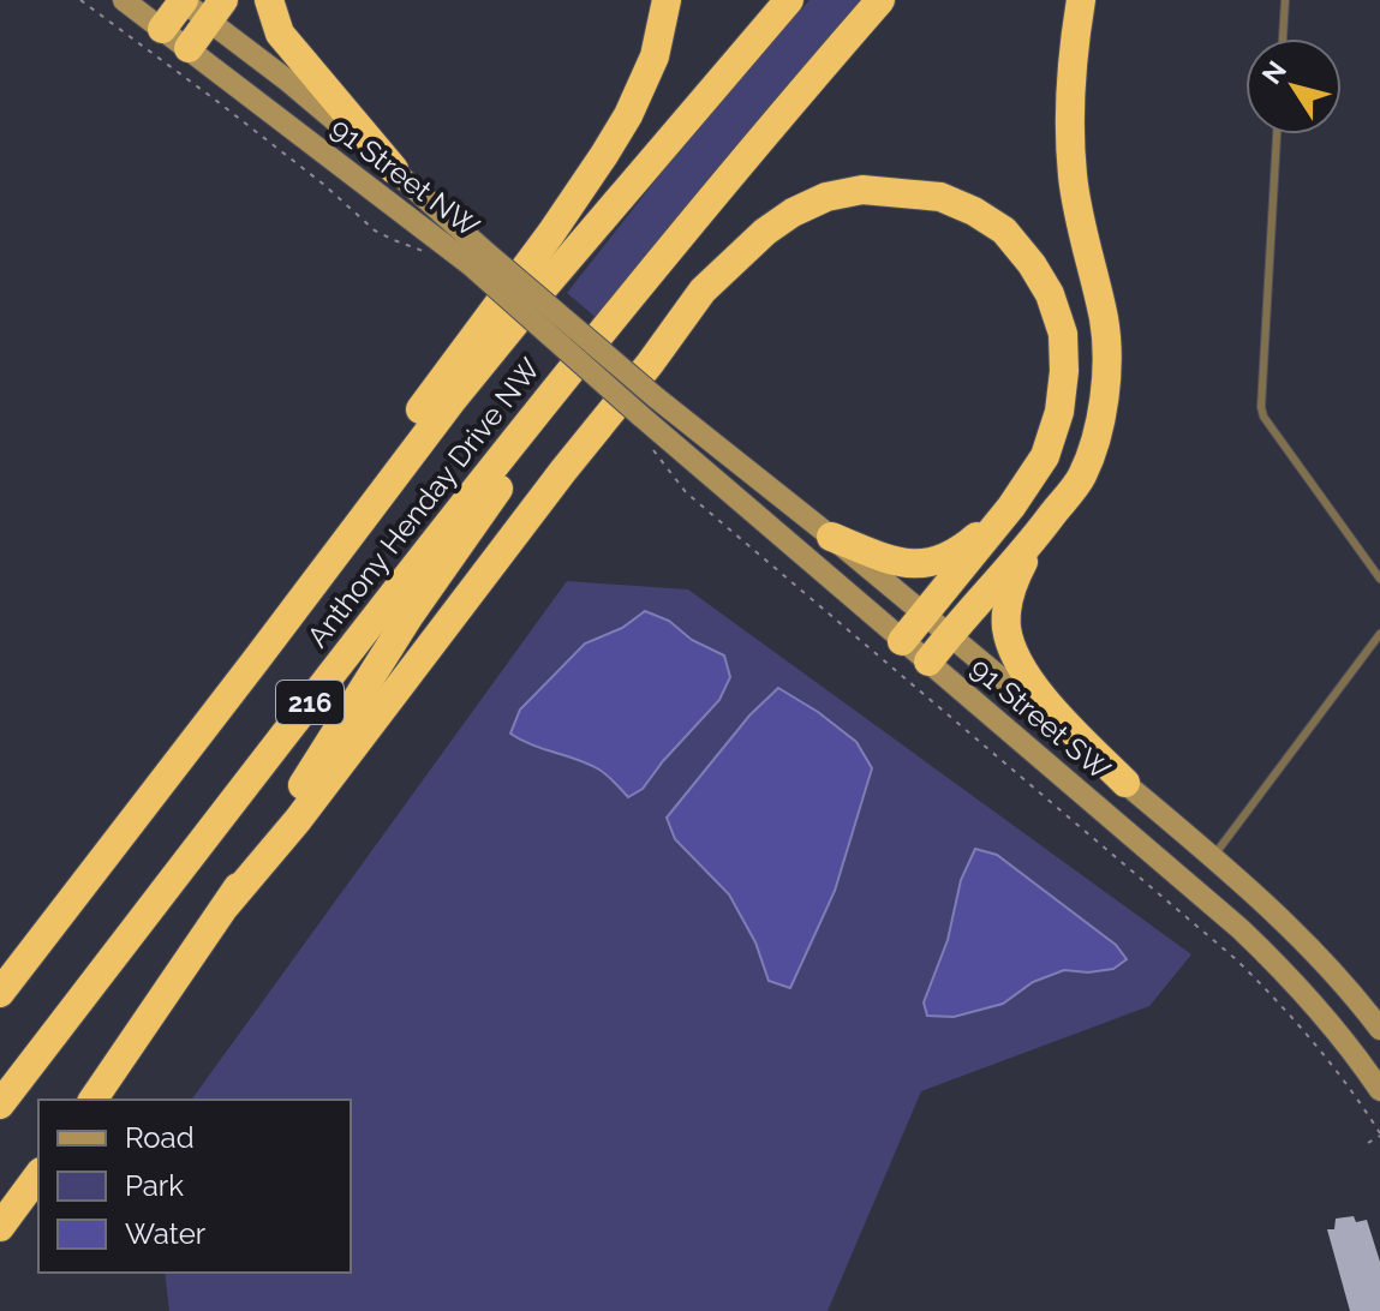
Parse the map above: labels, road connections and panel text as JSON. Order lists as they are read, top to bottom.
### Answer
{
  "streets": {
    "highway": ["Anthony Henday Drive NW", "216"],
    "main road": ["91 Street NW", "91 Street SW"]
  },
  "crossings": [
    ["91 Street NW", "91 Street SW"]
  ],
  "legend": ["Road", "Park", "Water"],
  "north": "top left"
}
